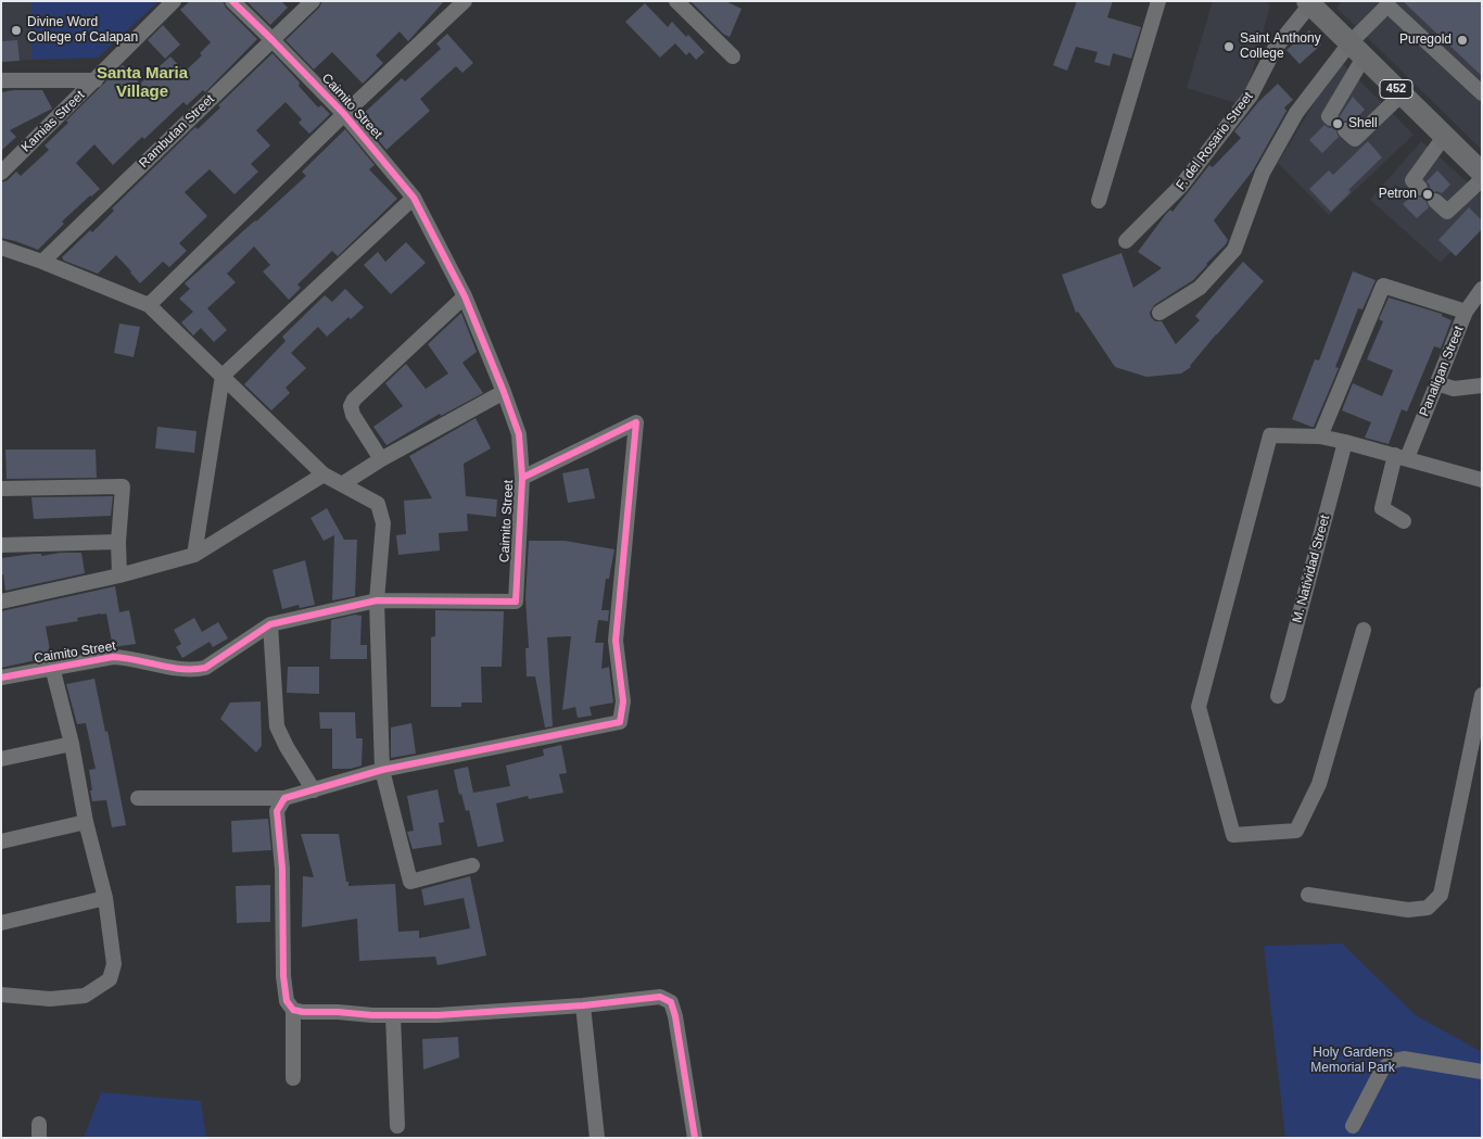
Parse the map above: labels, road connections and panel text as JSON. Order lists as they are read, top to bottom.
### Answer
{
  "streets": {
    "highway": ["452"],
    "street": [
      "Caimito Street",
      "Kamias Street",
      "Rambutan Street",
      "F. del Rosario Street",
      "Panaligan Street",
      "M. Natividad Street"
    ]
  },
  "crossings": [
    ["452", "F. del Rosario Street"],
    ["Caimito Street", "Rambutan Street"]
  ],
  "districts": ["Santa Maria Village"],
  "parks": ["Holy Gardens Memorial Park"],
  "places": [
    "Divine Word College of Calapan",
    "Puregold",
    "Saint Anthony College",
    "Shell",
    "Petron"
  ]
}
